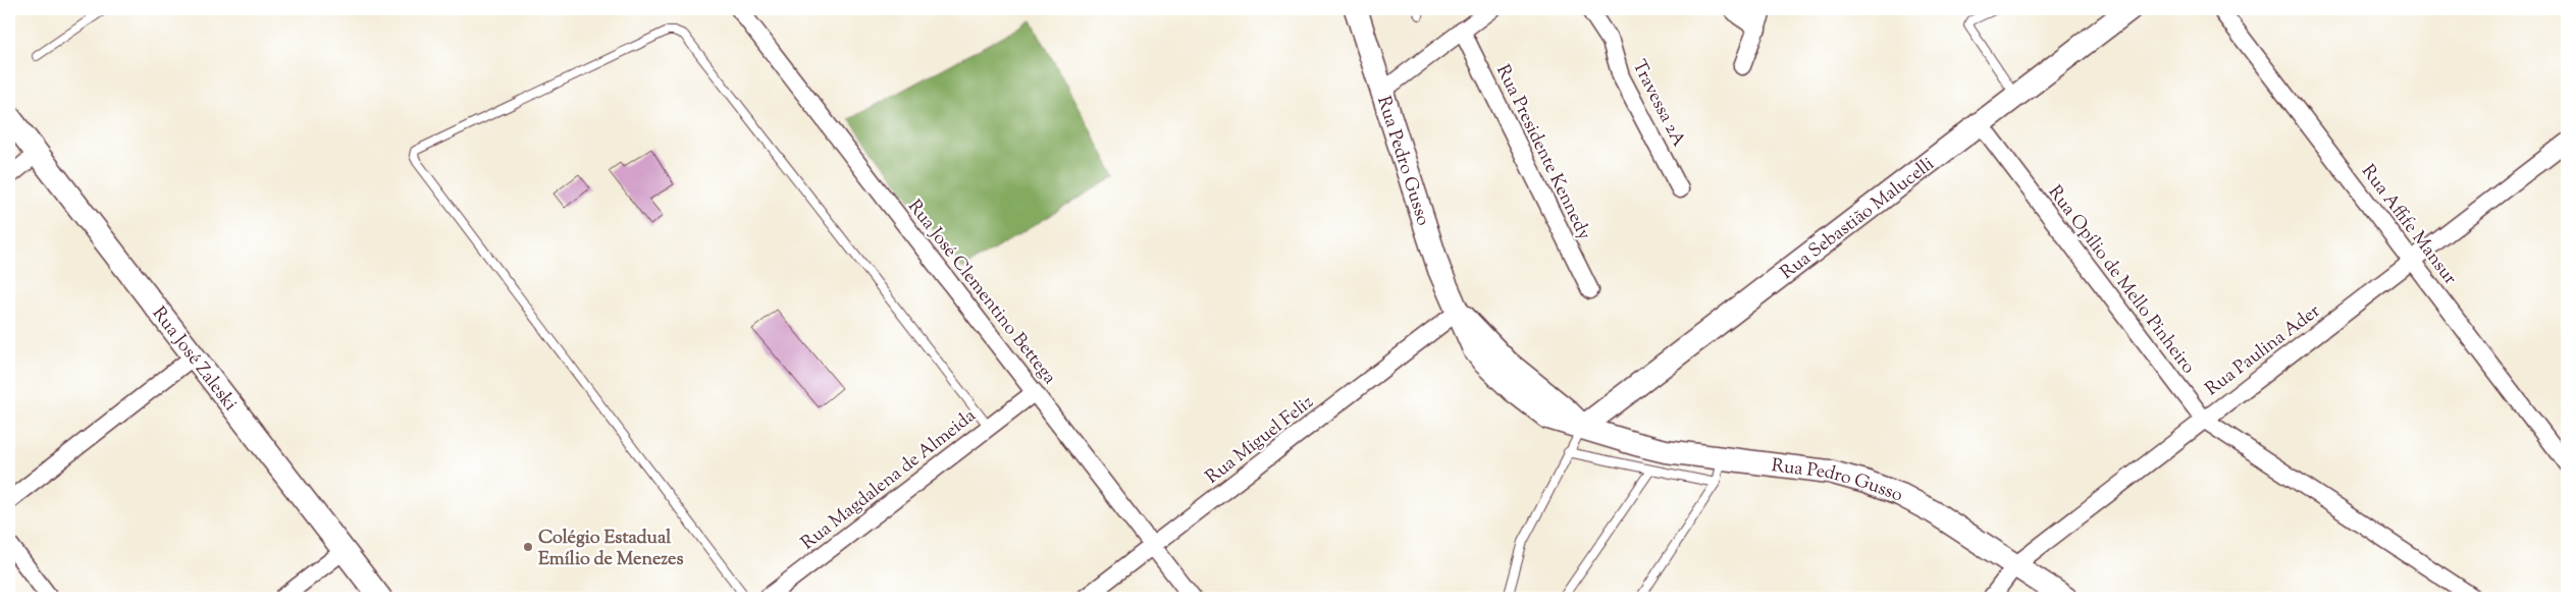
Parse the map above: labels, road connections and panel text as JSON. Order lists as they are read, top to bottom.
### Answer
{
  "streets": {
    "street": [
      "Travessa 2A",
      "Rua Presidente Kennedy",
      "Rua Pedro Gusso",
      "Rua Sebastião Malucelli",
      "Rua Affife Mansur",
      "Rua Opílio de Mello Pinheiro",
      "Rua José Clementino Bettega",
      "Rua Paulina Ader",
      "Rua José Zaleski",
      "Rua Miguel Feliz",
      "Rua Magdalena de Almeida"
    ]
  },
  "crossings": [
    ["Rua Pedro Gusso", "Rua Sebastião Malucelli"],
    ["Rua Pedro Gusso", "Rua Paulina Ader"],
    ["Rua Pedro Gusso", "Rua Miguel Feliz"],
    ["Rua Sebastião Malucelli", "Rua Opílio de Mello Pinheiro"],
    ["Rua Affife Mansur", "Rua Paulina Ader"],
    ["Rua Opílio de Mello Pinheiro", "Rua Paulina Ader"],
    ["Rua José Clementino Bettega", "Rua Miguel Feliz"],
    ["Rua José Clementino Bettega", "Rua Magdalena de Almeida"]
  ],
  "places": ["Colégio Estadual Emílio de Menezes"]
}
